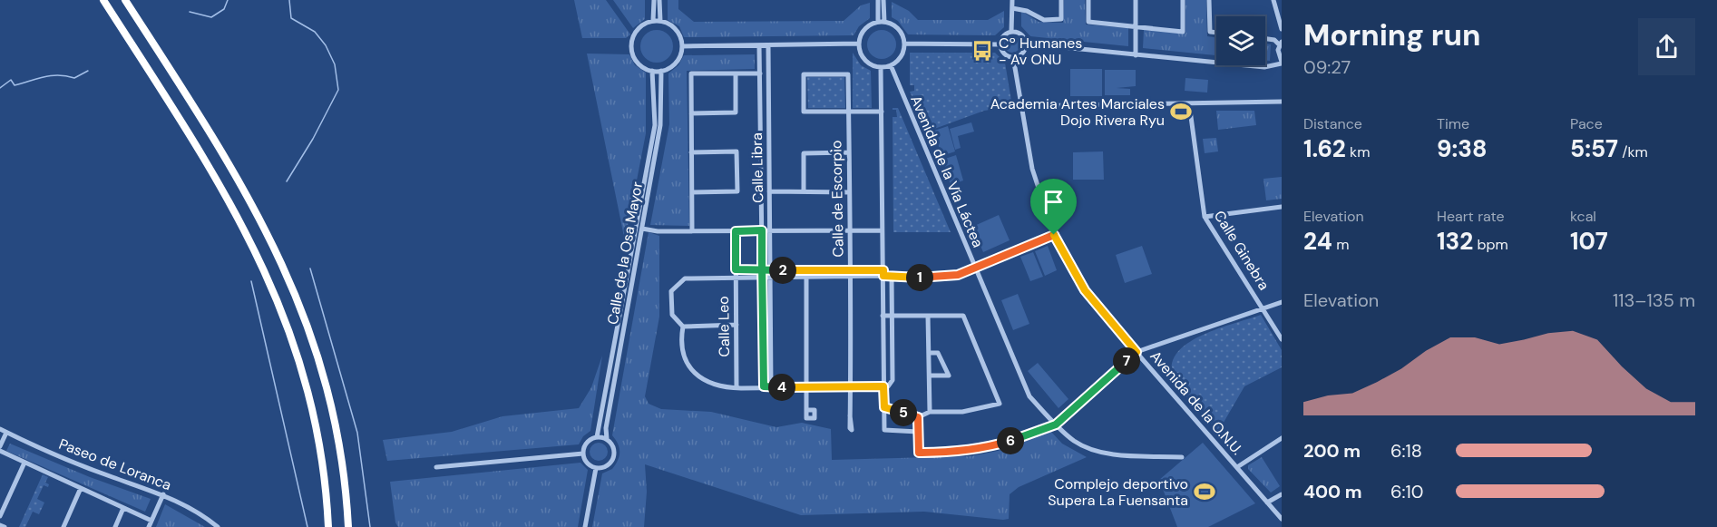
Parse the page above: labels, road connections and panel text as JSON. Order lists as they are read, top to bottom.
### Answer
{
  "streets": {
    "street": [
      "Calle Libra",
      "Avenida de la Vía Láctea",
      "Calle de Escorpio",
      "Calle Ginebra",
      "Calle de la Osa Mayor",
      "Calle Leo",
      "Avenida de la O.N.U.",
      "Paseo de Loranca"
    ]
  },
  "places": {
    "bus stop": ["Cº Humanes - Av ONU"],
    "sports": ["Academia Artes Marciales Dojo Rivera Ryu", "Complejo deportivo Supera La Fuensanta"]
  },
  "page": {
    "heading": ["Morning run", "09:27"],
    "stats": [
      ["Distance", "1.62 km"],
      ["Time", "9:38"],
      ["Pace", "5:57 /km"],
      ["Elevation", "24 m"],
      ["Heart rate", "132 bpm"],
      ["kcal", "107"]
    ],
    "pins": [
      "2",
      "1",
      "7",
      "4",
      "5",
      "6"
    ],
    "chart": ["Elevation", "113–135 m"],
    "list": [
      {
        "name": "200 m",
        "note": "6:18"
      },
      {
        "name": "400 m",
        "note": "6:10"
      }
    ]
  }
}
